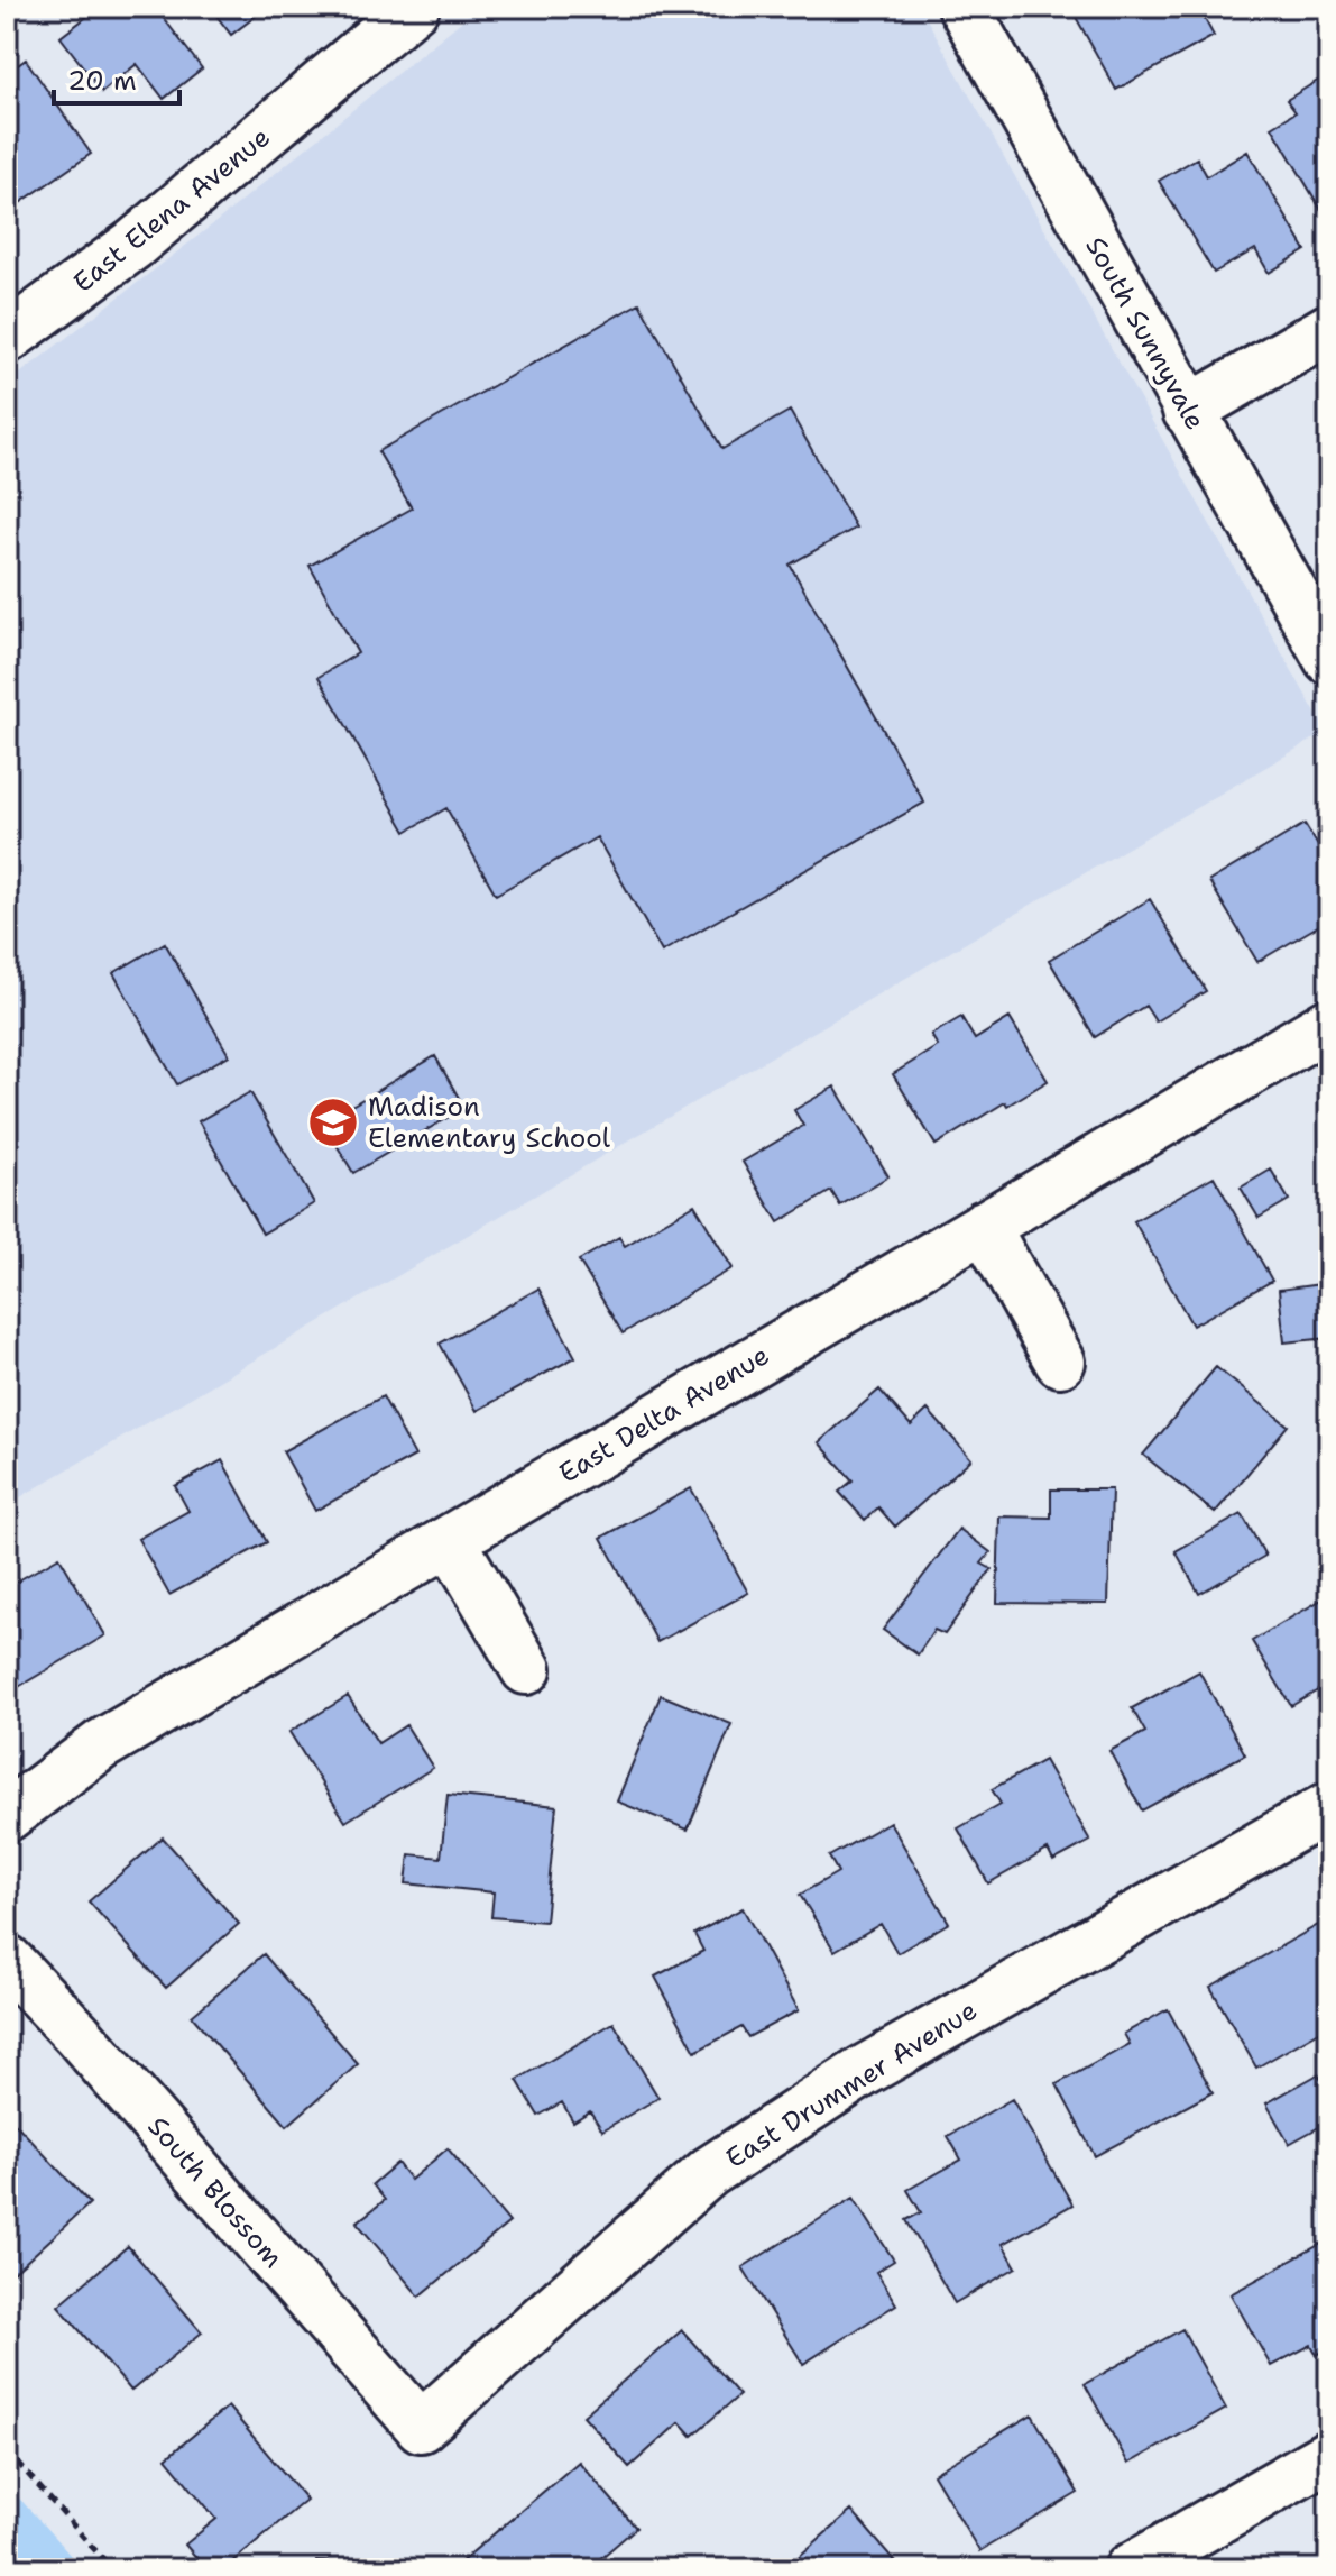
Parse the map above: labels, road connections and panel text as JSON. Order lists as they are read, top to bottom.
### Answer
{
  "streets": {
    "street": [
      "East Elena Avenue",
      "South Sunnyvale",
      "East Delta Avenue",
      "East Drummer Avenue",
      "South Blossom"
    ]
  },
  "crossings": [
    ["East Drummer Avenue", "South Blossom"]
  ],
  "places": {
    "school or university": ["Madison Elementary School"]
  },
  "scale_bar": "20 m"
}
